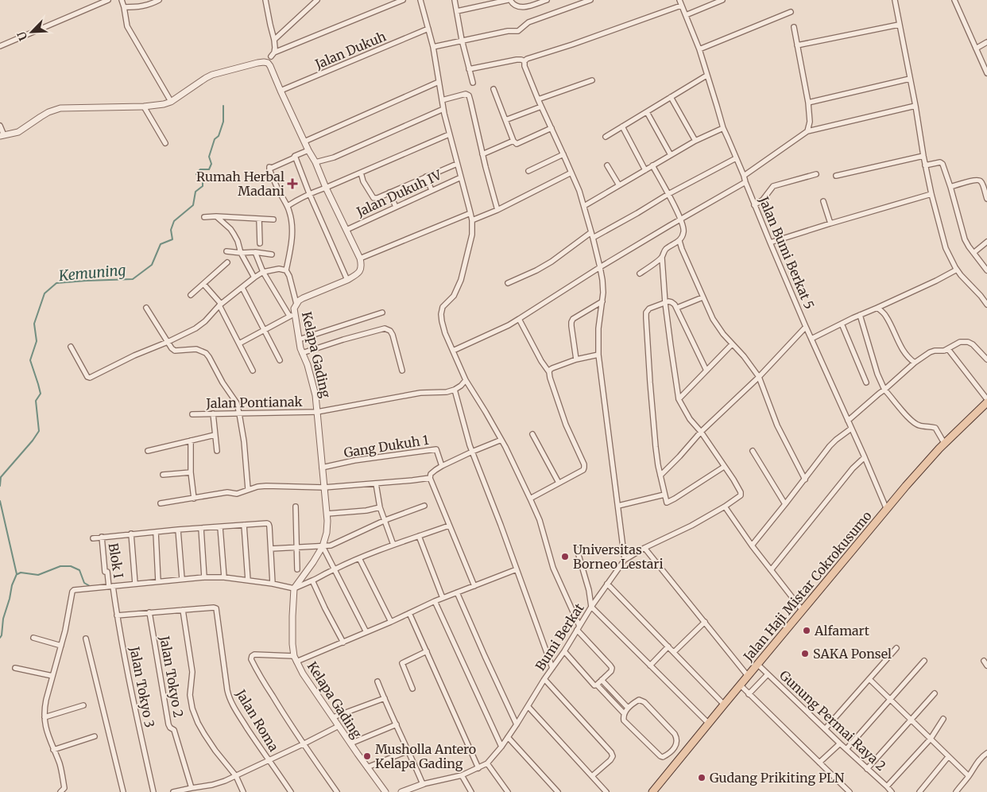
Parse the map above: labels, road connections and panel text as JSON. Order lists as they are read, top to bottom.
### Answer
{
  "streets": {
    "main road": ["Jalan Haji Mistar Cokrokusumo"],
    "street": [
      "Jalan Dukuh",
      "Jalan Dukuh IV",
      "Jalan Bumi Berkat 5",
      "Kelapa Gading",
      "Jalan Pontianak",
      "Gang Dukuh 1",
      "Blok I",
      "Bumi Berkat",
      "Jalan Tokyo 2",
      "Jalan Tokyo 3",
      "Jalan Roma",
      "Gunung Permai Raya 2"
    ]
  },
  "crossings": [
    ["Jalan Bumi Berkat 5", "Jalan Haji Mistar Cokrokusumo"],
    ["Kelapa Gading", "Jalan Pontianak"],
    ["Kelapa Gading", "Gang Dukuh 1"],
    ["Blok I", "Jalan Tokyo 3"],
    ["Jalan Haji Mistar Cokrokusumo", "Gunung Permai Raya 2"]
  ],
  "water": ["Kemuning"],
  "places": {
    "health": ["Rumah Herbal Madani"],
    "other": [
      "Universitas Borneo Lestari",
      "Alfamart",
      "SAKA Ponsel",
      "Musholla Antero Kelapa Gading",
      "Gudang Prikiting PLN"
    ]
  },
  "north": "bottom left"
}
